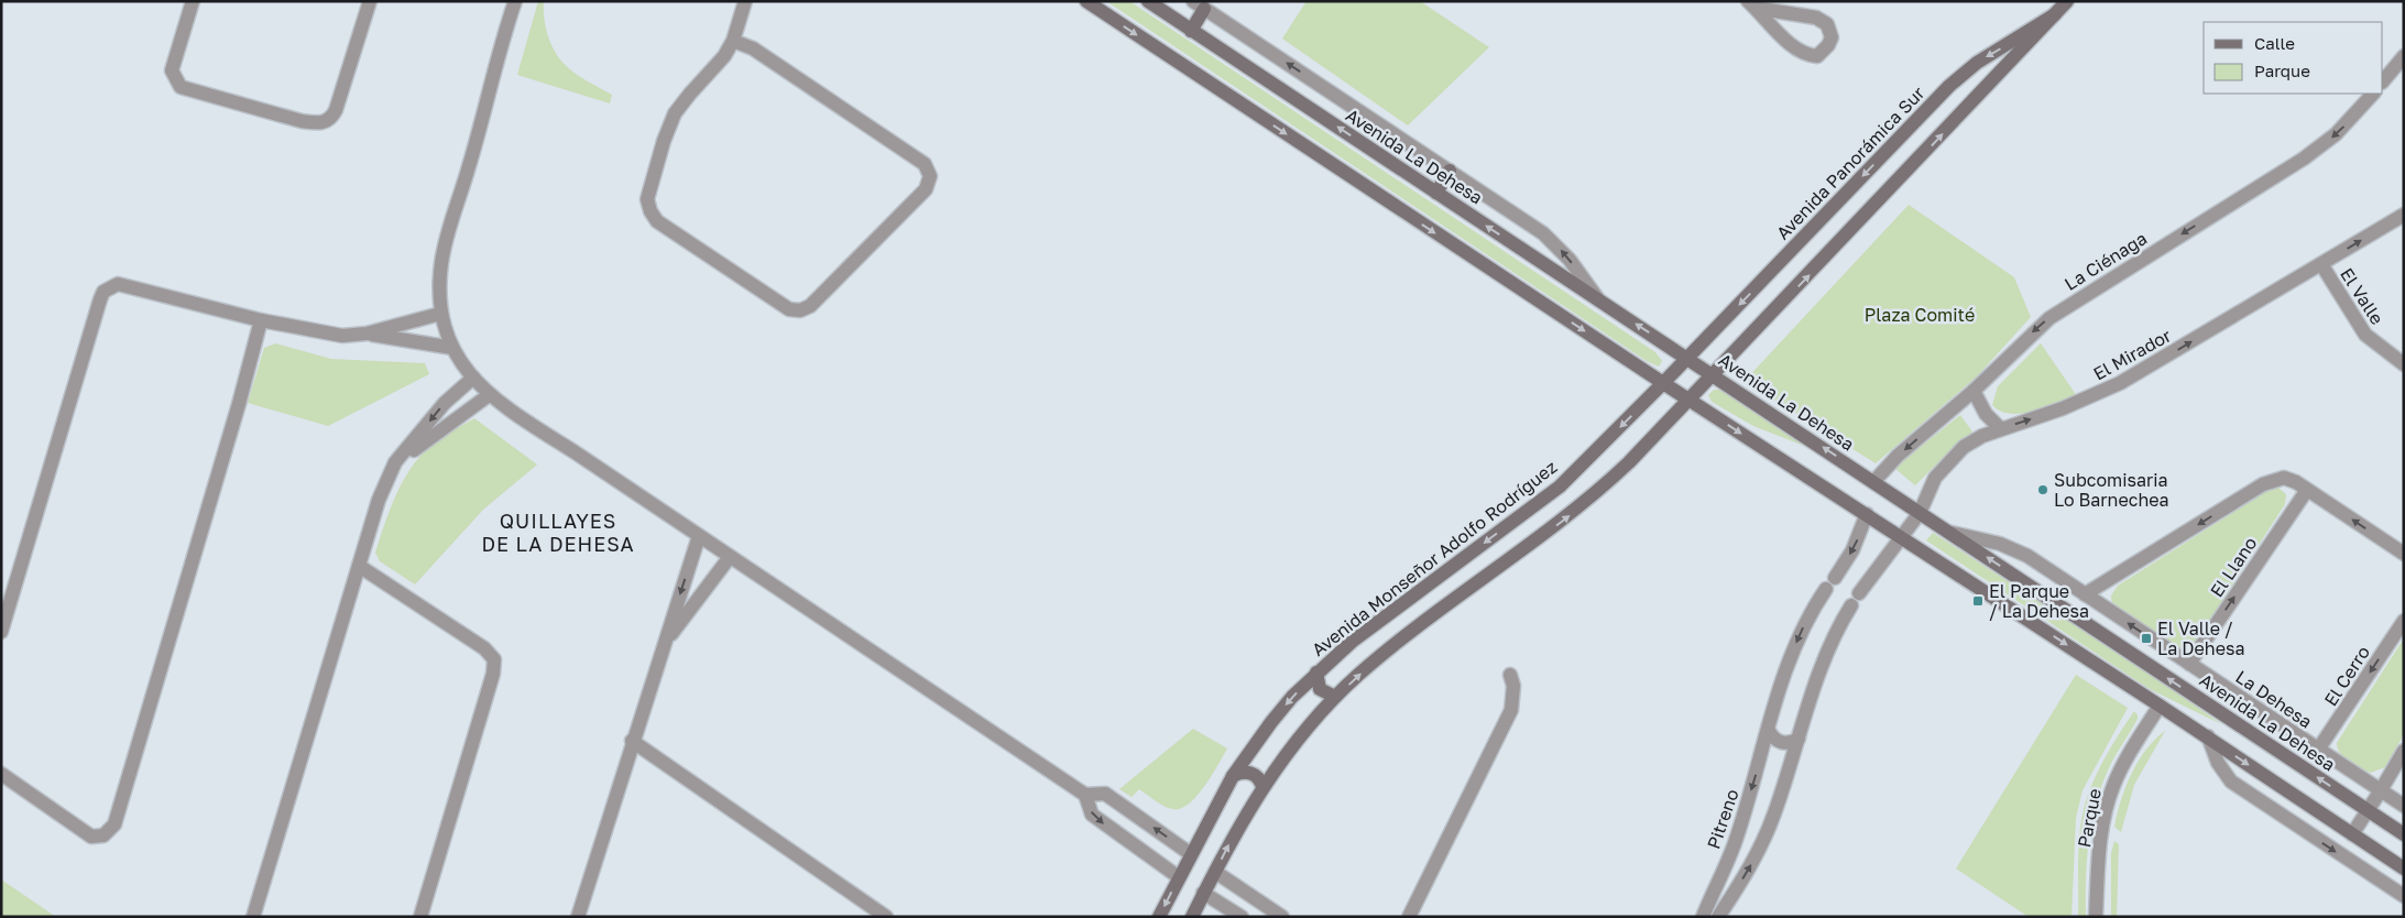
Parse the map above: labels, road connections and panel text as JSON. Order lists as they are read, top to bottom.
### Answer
{
  "streets": {
    "street": [
      "Avenida La Dehesa",
      "Avenida Panorámica Sur",
      "La Ciénaga",
      "El Valle",
      "El Mirador",
      "Avenida Monseñor Adolfo Rodríguez",
      "El Llano",
      "El Cerro",
      "La Dehesa",
      "Parque",
      "Pitreno"
    ]
  },
  "crossings": [
    ["Avenida La Dehesa", "Avenida Panorámica Sur"],
    ["Avenida La Dehesa", "La Ciénaga"],
    ["Avenida La Dehesa", "El Mirador"],
    ["Avenida La Dehesa", "Avenida Monseñor Adolfo Rodríguez"],
    ["Avenida La Dehesa", "La Dehesa"],
    ["Avenida Panorámica Sur", "Avenida Monseñor Adolfo Rodríguez"],
    ["El Valle", "El Mirador"],
    ["El Llano", "La Dehesa"],
    ["El Cerro", "La Dehesa"]
  ],
  "one_way": ["La Ciénaga", "El Mirador", "El Llano"],
  "districts": ["QUILLAYES DE LA DEHESA"],
  "parks": ["Plaza Comité"],
  "places": {
    "other": ["Subcomisaria Lo Barnechea"],
    "transit": ["El Parque / La Dehesa", "El Valle / La Dehesa"]
  },
  "legend": ["Calle", "Parque"]
}
